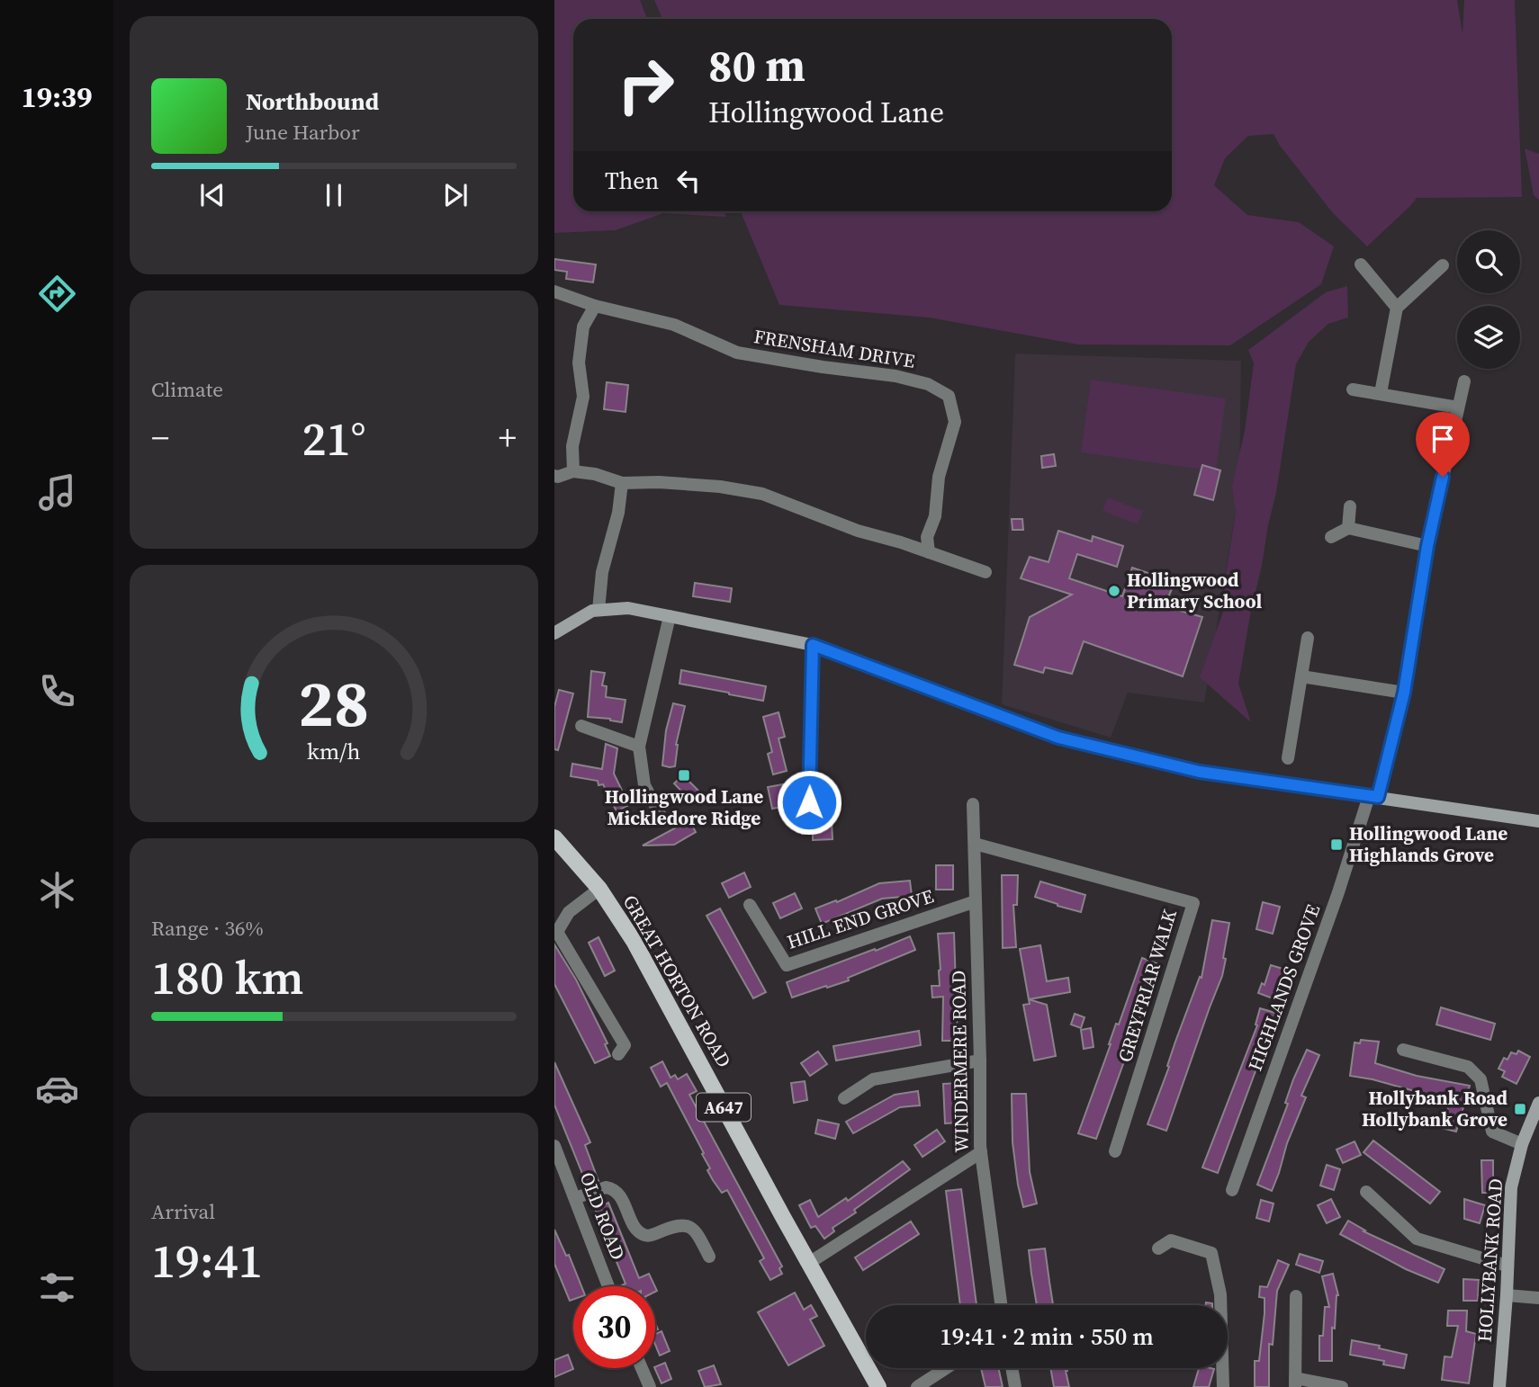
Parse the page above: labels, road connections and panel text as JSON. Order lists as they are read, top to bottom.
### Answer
{
  "streets": {
    "main road": ["GREAT HORTON ROAD", "A647"],
    "street": [
      "FRENSHAM DRIVE",
      "HILL END GROVE",
      "GREYFRIAR WALK",
      "HIGHLANDS GROVE",
      "WINDERMERE ROAD",
      "OLD ROAD",
      "HOLLYBANK ROAD"
    ]
  },
  "crossings": [
    ["HILL END GROVE", "WINDERMERE ROAD"],
    ["GREYFRIAR WALK", "WINDERMERE ROAD"]
  ],
  "places": {
    "other": ["Hollingwood Primary School"],
    "transit": ["Hollingwood Lane Mickledore Ridge", "Hollingwood Lane Highlands Grove", "Hollybank Road Hollybank Grove"]
  },
  "page": {
    "tabs": "19:39",
    "turn": ["80 m", "Hollingwood Lane"],
    "song": ["Northbound", "June Harbor"],
    "then": "Then",
    "tile": [
      "Climate",
      ["Range · 36%", "180 km"],
      ["Arrival", "19:41"]
    ],
    "heat": ["−", "21°", "+"],
    "limit": "30",
    "trip": "19:41 · 2 min · 550 m",
    "gauge": ["28", "km/h"]
  }
}
